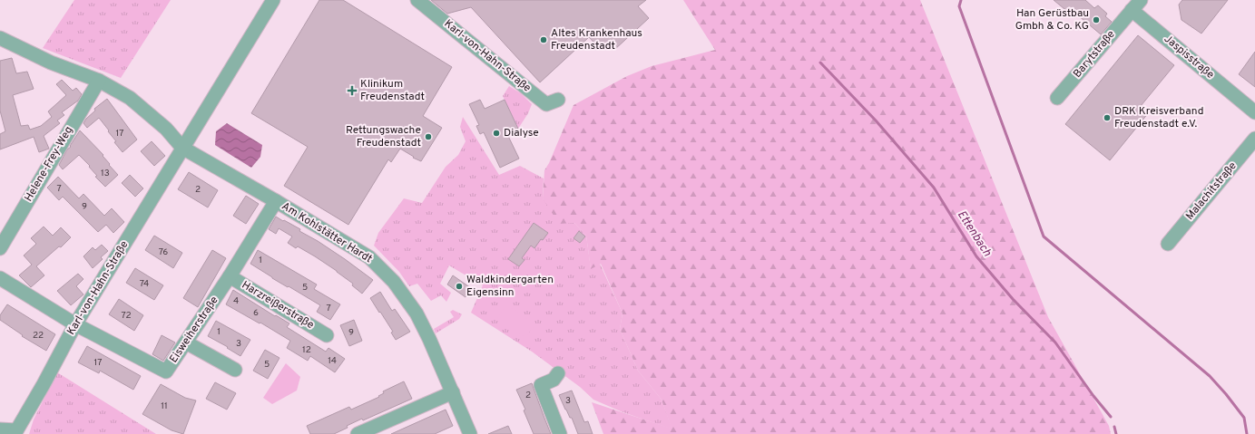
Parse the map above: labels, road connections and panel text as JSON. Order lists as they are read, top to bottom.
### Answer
{
  "streets": {
    "street": [
      "Barytstraße",
      "Karl-von-Hahn-Straße",
      "Jaspisstraße",
      "Helene-Frey-Weg",
      "Malachitstraße",
      "Am Kohlstätter Hardt",
      "Harzreißerstraße",
      "Eisweiherstraße"
    ]
  },
  "crossings": [
    ["Barytstraße", "Jaspisstraße"],
    ["Karl-von-Hahn-Straße", "Am Kohlstätter Hardt"],
    ["Karl-von-Hahn-Straße", "Eisweiherstraße"],
    ["Am Kohlstätter Hardt", "Eisweiherstraße"],
    ["Harzreißerstraße", "Eisweiherstraße"]
  ],
  "water": ["Ettenbach"],
  "places": {
    "other": [
      "Han Gerüstbau Gmbh & Co. KG",
      "Altes Krankenhaus Freudenstadt",
      "DRK Kreisverband Freudenstadt e.V.",
      "Dialyse",
      "Rettungswache Freudenstadt",
      "Waldkindergarten Eigensinn"
    ],
    "health": ["Klinikum Freudenstadt"]
  },
  "house_numbers": [
    "17",
    "13",
    "7",
    "2",
    "9",
    "76",
    "1",
    "74",
    "5",
    "4",
    "7",
    "6",
    "72",
    "1",
    "9",
    "22",
    "3",
    "12",
    "14",
    "17",
    "5",
    "2",
    "3",
    "11"
  ]
}
